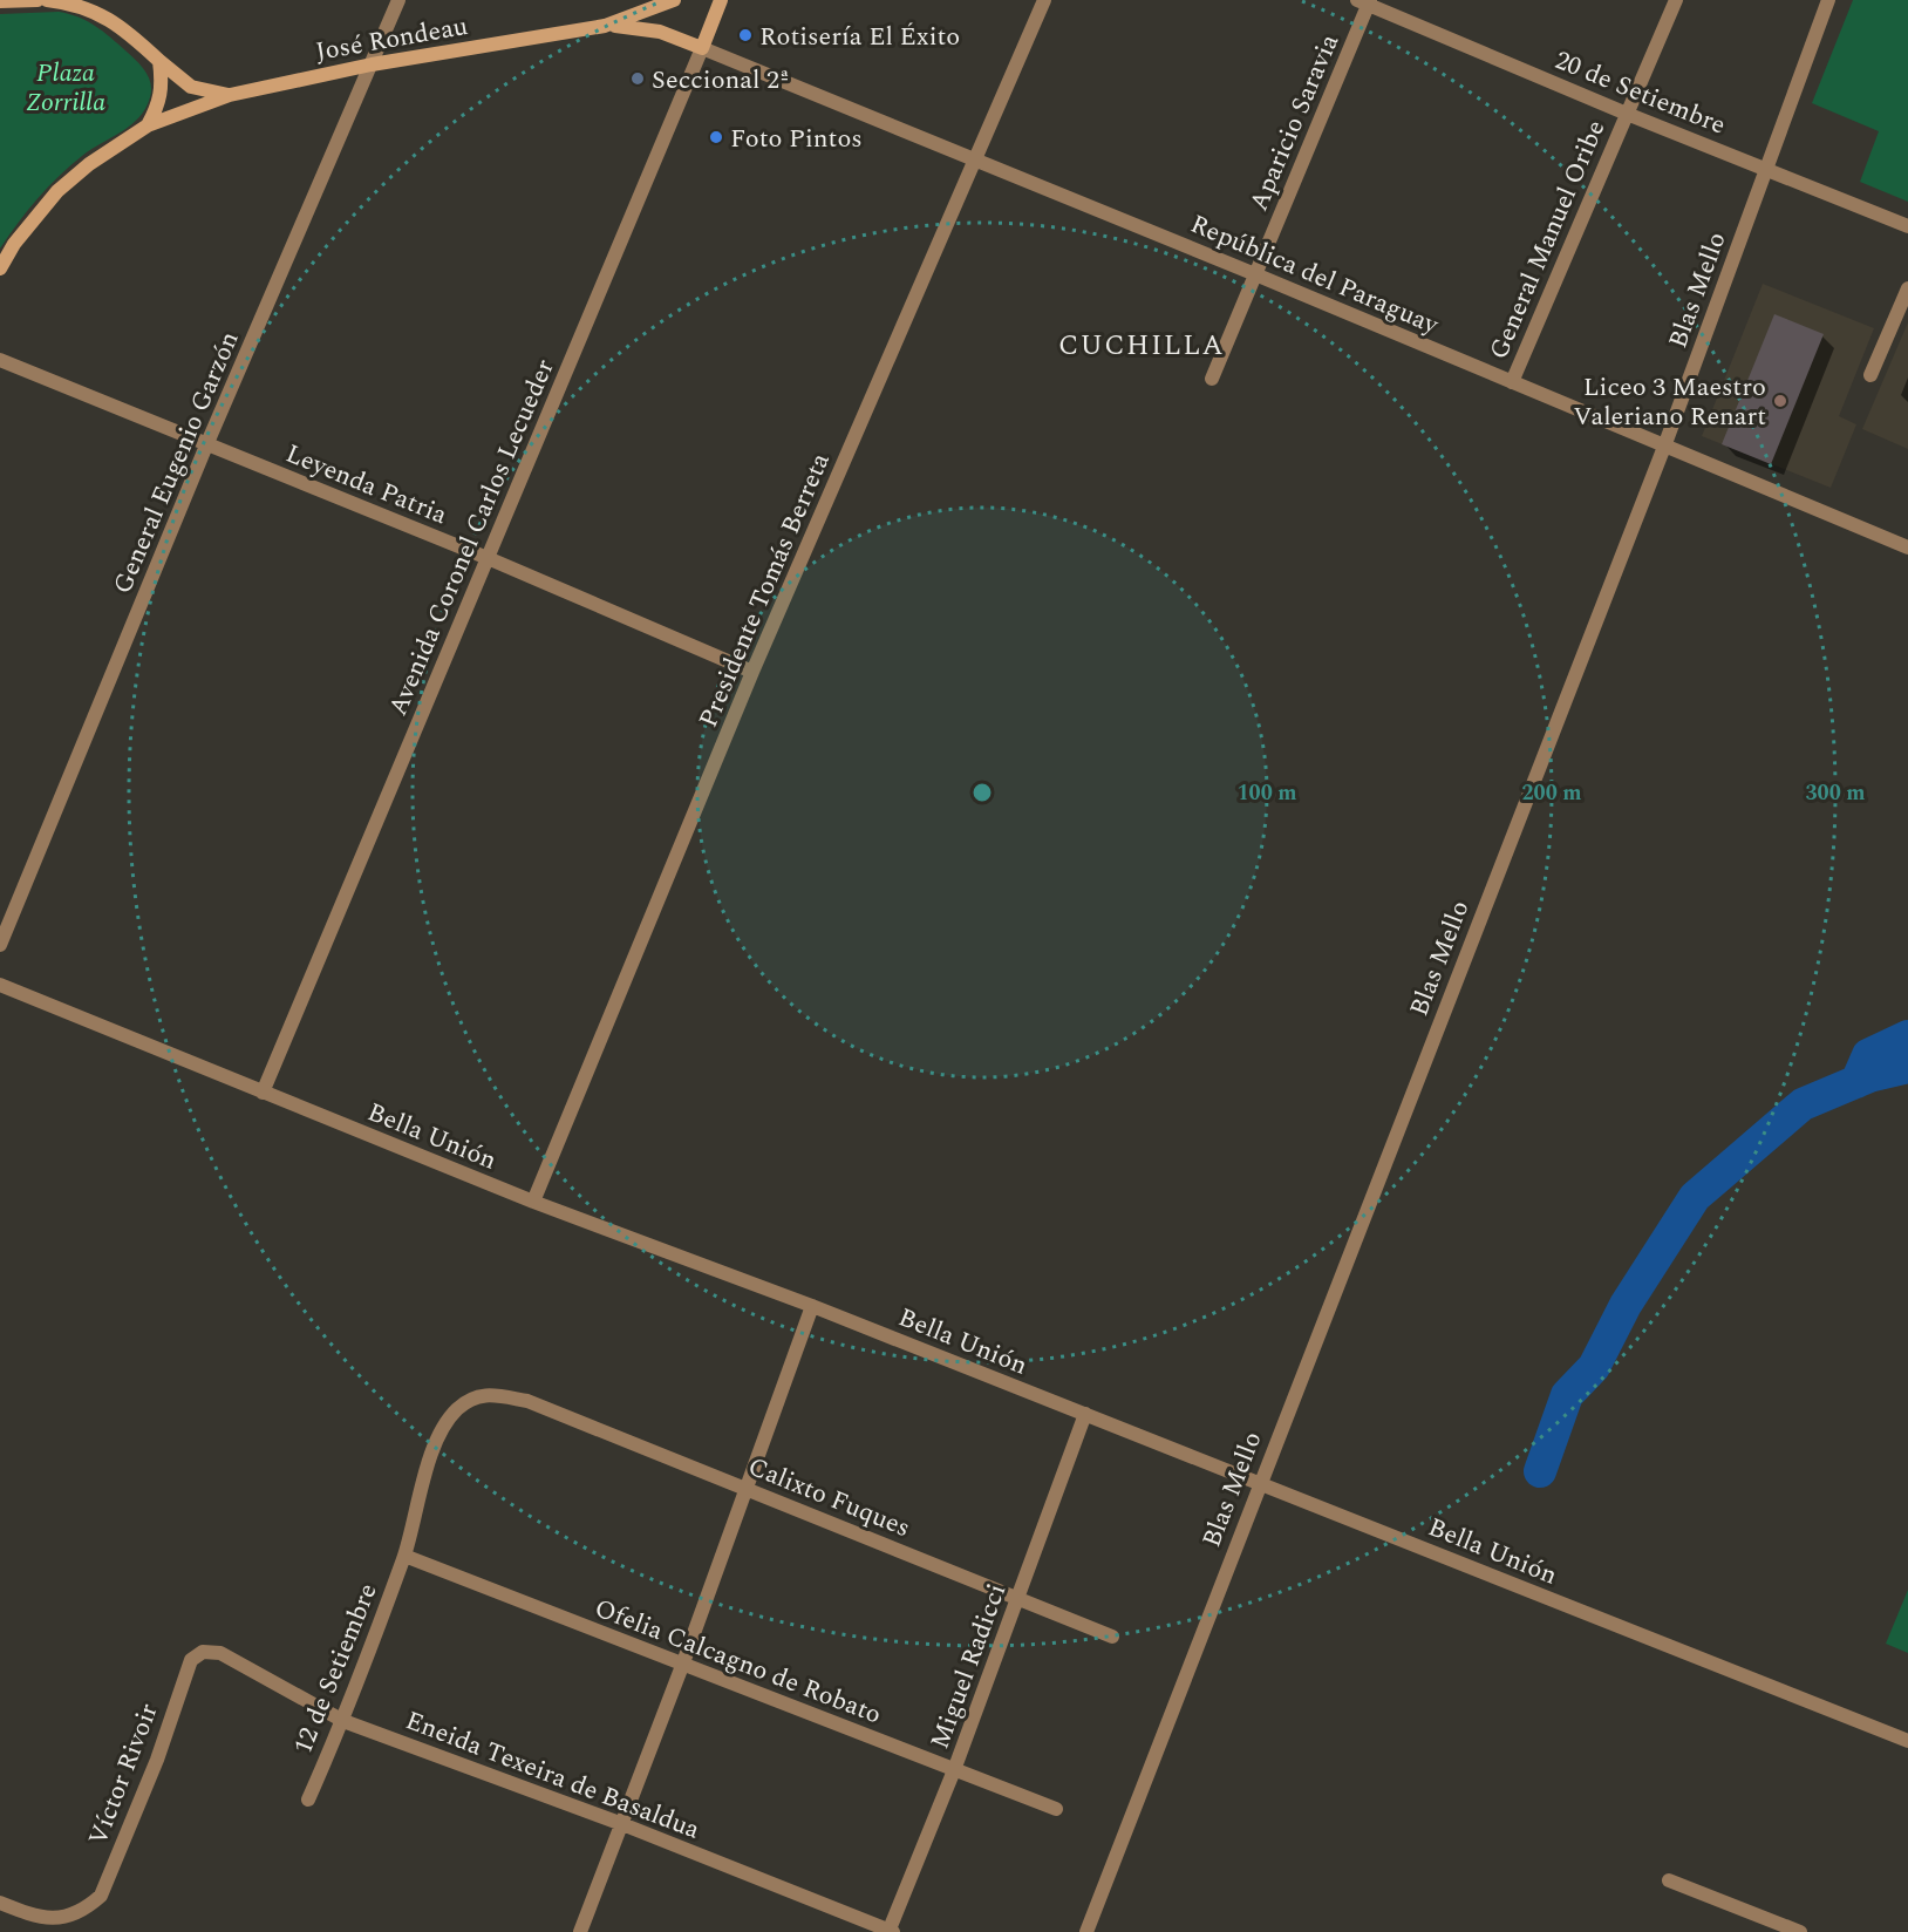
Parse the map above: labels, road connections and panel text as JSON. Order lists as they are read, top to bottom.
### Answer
{
  "streets": {
    "main road": ["José Rondeau", "Avenida Coronel Carlos Lecueder"],
    "street": [
      "20 de Setiembre",
      "Aparicio Saravia",
      "General Manuel Oribe",
      "República del Paraguay",
      "Blas Mello",
      "General Eugenio Garzón",
      "Leyenda Patria",
      "Presidente Tomás Berreta",
      "Bella Unión",
      "Calixto Fuques",
      "Ofelia Calcagno de Robato",
      "Miguel Radicci",
      "12 de Setiembre",
      "Víctor Rivoir",
      "Eneida Texeira de Basaldua"
    ]
  },
  "crossings": [
    ["José Rondeau", "República del Paraguay"],
    ["José Rondeau", "General Eugenio Garzón"],
    ["José Rondeau", "Avenida Coronel Carlos Lecueder"],
    ["20 de Setiembre", "Aparicio Saravia"],
    ["20 de Setiembre", "General Manuel Oribe"],
    ["20 de Setiembre", "Blas Mello"],
    ["Aparicio Saravia", "República del Paraguay"],
    ["General Manuel Oribe", "República del Paraguay"],
    ["República del Paraguay", "Blas Mello"],
    ["República del Paraguay", "Avenida Coronel Carlos Lecueder"],
    ["República del Paraguay", "Presidente Tomás Berreta"],
    ["Blas Mello", "Bella Unión"],
    ["General Eugenio Garzón", "Leyenda Patria"],
    ["Leyenda Patria", "Avenida Coronel Carlos Lecueder"],
    ["Leyenda Patria", "Presidente Tomás Berreta"],
    ["Avenida Coronel Carlos Lecueder", "Bella Unión"],
    ["Presidente Tomás Berreta", "Bella Unión"],
    ["Bella Unión", "Miguel Radicci"],
    ["Calixto Fuques", "Ofelia Calcagno de Robato"],
    ["Calixto Fuques", "Miguel Radicci"],
    ["Calixto Fuques", "12 de Setiembre"],
    ["Ofelia Calcagno de Robato", "Miguel Radicci"],
    ["Ofelia Calcagno de Robato", "12 de Setiembre"],
    ["Miguel Radicci", "Eneida Texeira de Basaldua"],
    ["12 de Setiembre", "Eneida Texeira de Basaldua"],
    ["Víctor Rivoir", "Eneida Texeira de Basaldua"]
  ],
  "districts": ["CUCHILLA"],
  "parks": ["Plaza Zorrilla"],
  "places": [
    "Rotisería El Éxito",
    "Seccional 2ª",
    "Foto Pintos",
    "Liceo 3 Maestro Valeriano Renart"
  ],
  "rings": ["100 m", "200 m", "300 m"]
}
